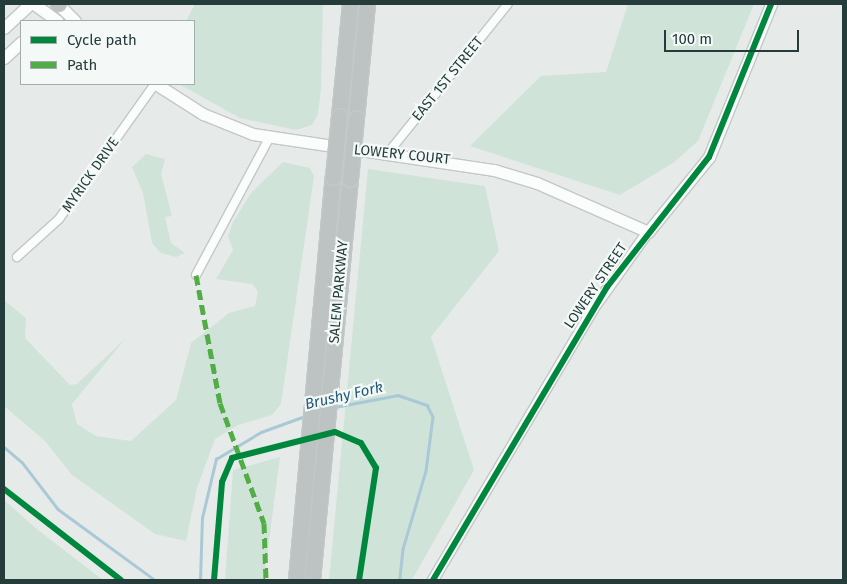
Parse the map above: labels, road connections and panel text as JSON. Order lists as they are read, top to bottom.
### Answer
{
  "streets": {
    "highway": ["SALEM PARKWAY"],
    "main road": ["LOWERY COURT", "LOWERY STREET"],
    "street": ["EAST 1ST STREET", "MYRICK DRIVE"]
  },
  "crossings": [
    ["EAST 1ST STREET", "LOWERY COURT"],
    ["LOWERY COURT", "LOWERY STREET"]
  ],
  "water": ["Brushy Fork"],
  "legend": ["Cycle path", "Path"],
  "scale_bar": "100 m"
}
